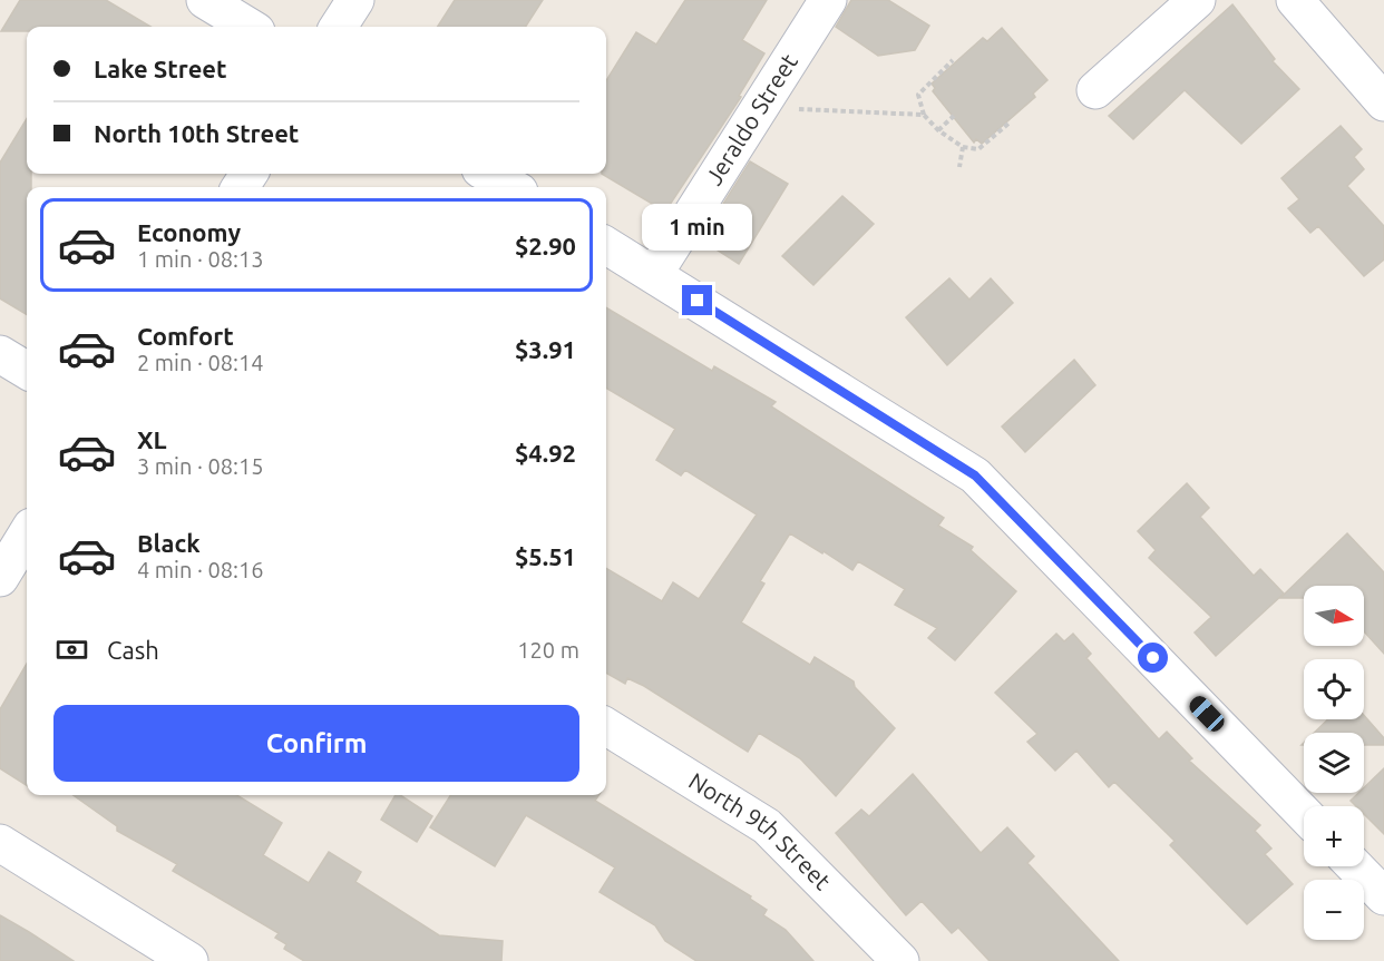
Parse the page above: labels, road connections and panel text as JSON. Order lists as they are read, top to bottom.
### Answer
{
  "streets": {
    "street": ["Jeraldo Street", "North 9th Street"]
  },
  "north": "right",
  "page": {
    "banner": ["Lake Street", "North 10th Street"],
    "list": [
      {
        "name": "Economy",
        "note": "1 min · 08:13",
        "value": "$2.90"
      },
      {
        "name": "Comfort",
        "note": "2 min · 08:14",
        "value": "$3.91"
      },
      {
        "name": "XL",
        "note": "3 min · 08:15",
        "value": "$4.92"
      },
      {
        "name": "Black",
        "note": "4 min · 08:16",
        "value": "$5.51"
      }
    ],
    "bubble": "1 min",
    "map_buttons": ["+", "−"],
    "pay": ["Cash", "120 m"],
    "buttons": "Confirm"
  }
}
